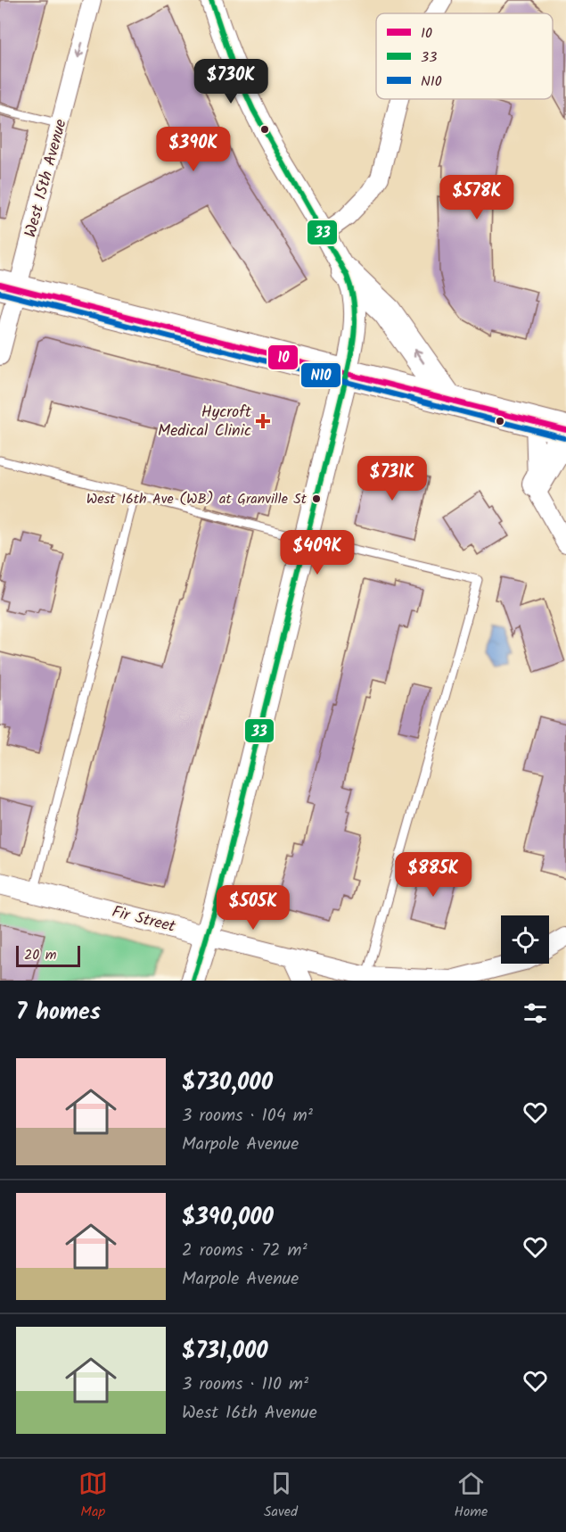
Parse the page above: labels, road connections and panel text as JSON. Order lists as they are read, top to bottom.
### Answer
{
  "streets": {
    "street": ["West 15th Avenue", "Fir Street"]
  },
  "places": {
    "health": ["Hycroft Medical Clinic"],
    "other": ["West 16th Ave (WB) at Granville St"]
  },
  "lines": ["transit line 33", "transit line 10", "transit line N10"],
  "legend": ["10", "33", "N10"],
  "scale_bar": "20 m",
  "page": {
    "price": [
      "$730K",
      "$390K",
      "$578K",
      "$731K",
      "$409K",
      "$885K",
      "$505K"
    ],
    "scale": "20 m",
    "heading": "7 homes",
    "list": [
      {
        "name": "$730,000",
        "note": "3 rooms · 104 m² · Marpole Avenue"
      },
      {
        "name": "$390,000",
        "note": "2 rooms · 72 m² · Marpole Avenue"
      },
      {
        "name": "$731,000",
        "note": "3 rooms · 110 m² · West 16th Avenue"
      }
    ],
    "tabs": ["Map", "Saved", "Home"]
  }
}
